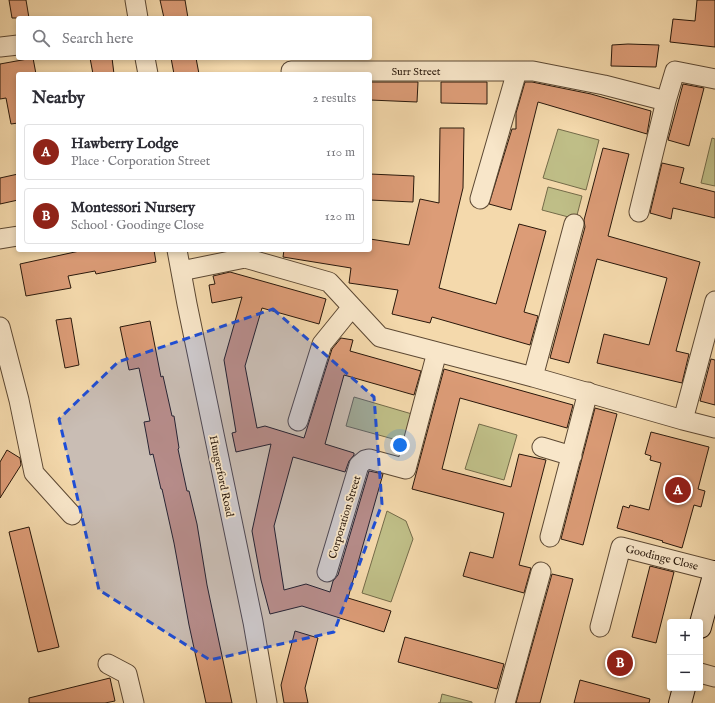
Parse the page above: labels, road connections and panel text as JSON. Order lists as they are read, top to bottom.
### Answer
{
  "streets": {
    "street": [
      "Surr Street",
      "Hungerford Road",
      "Corporation Street",
      "Goodinge Close"
    ]
  },
  "page": {
    "search": "Search here",
    "heading": ["Nearby", "2 results"],
    "list": [
      {
        "mark": "A",
        "name": "Hawberry Lodge",
        "note": "Place · Corporation Street",
        "value": "110 m"
      },
      {
        "mark": "B",
        "name": "Montessori Nursery",
        "note": "School · Goodinge Close",
        "value": "120 m"
      }
    ],
    "pins": ["A", "B"],
    "map_buttons": ["+", "−"]
  }
}
